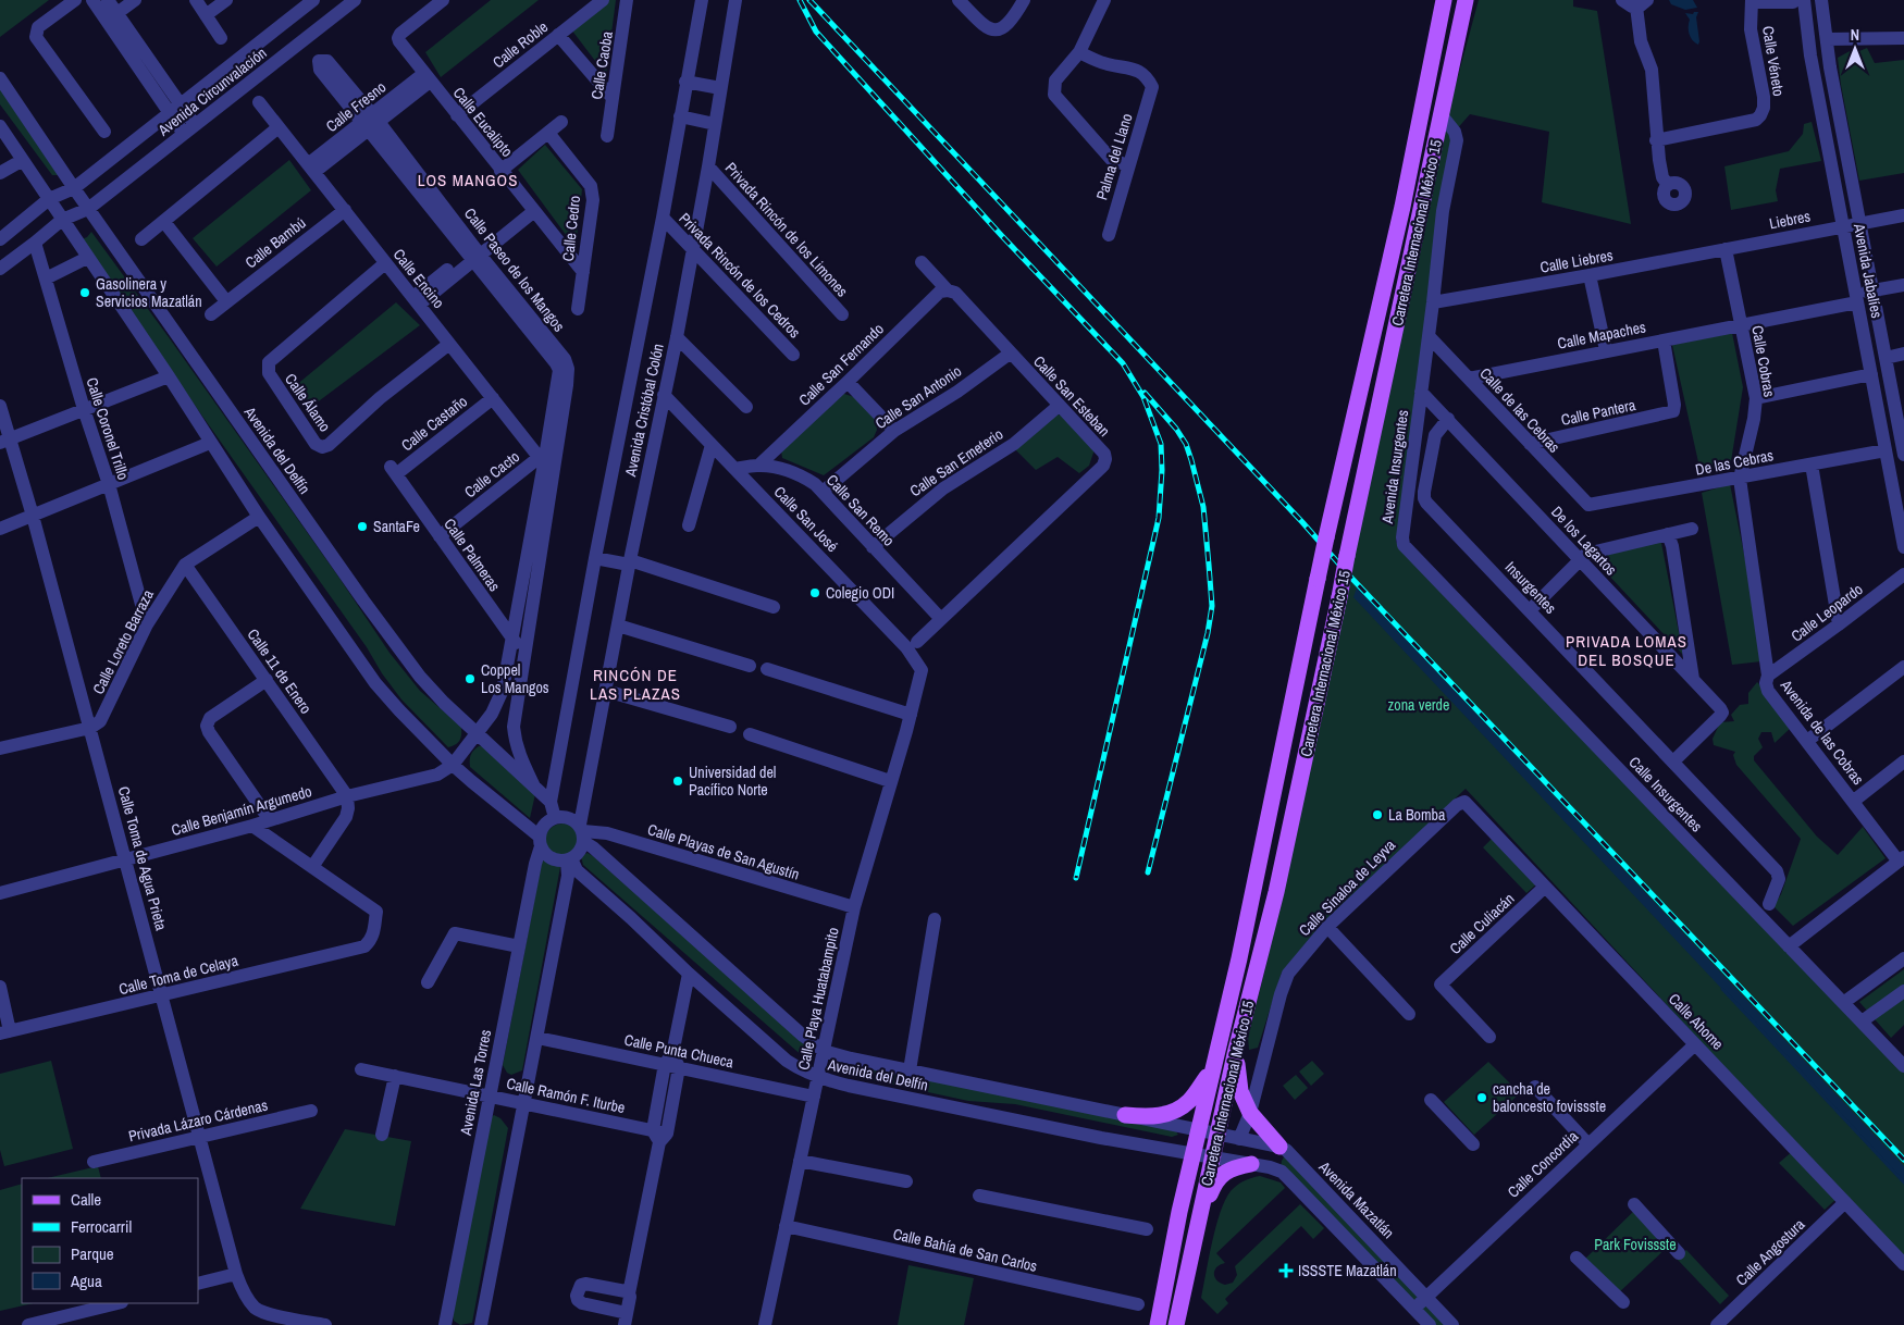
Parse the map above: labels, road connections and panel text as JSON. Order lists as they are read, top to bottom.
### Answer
{
  "streets": {
    "main road": ["Carretera Internacional México 15"],
    "street": [
      "Calle Roble",
      "Calle Véneto",
      "Calle Caoba",
      "Avenida Circunvalación",
      "Calle Fresno",
      "Calle Eucalipto",
      "Palma del Llano",
      "Liebres",
      "Calle Cedro",
      "Privada Rincón de los Limones",
      "Calle Bambú",
      "Calle Liebres",
      "Calle Paseo de los Mangos",
      "Avenida Jabalíes",
      "Privada Rincón de los Cedros",
      "Calle Encino",
      "Calle Mapaches",
      "Calle Cobras",
      "Calle San Fernando",
      "Calle San Esteban",
      "Calle San Antonio",
      "Calle Álamo",
      "Avenida Cristóbal Colón",
      "Calle de las Cebras",
      "Calle Pantera",
      "Calle Castaño",
      "Calle Coronel Trillo",
      "Avenida del Delfín",
      "Calle San Emeterio",
      "De las Cebras",
      "Avenida Insurgentes",
      "Calle Cacto",
      "Calle San Remo",
      "Calle San José",
      "De los Lagartos",
      "Calle Palmeras",
      "Insurgentes",
      "Calle Leopardo",
      "Calle Loreto Barraza",
      "Calle 11 de Enero",
      "Avenida de las Cobras",
      "Calle Insurgentes",
      "Calle Benjamín Argumedo",
      "Calle Playas de San Agustín",
      "Calle Toma de Agua Prieta",
      "Calle Sinaloa de Leyva",
      "Calle Culiacán",
      "Calle Toma de Celaya",
      "Calle Playa Huatabampito",
      "Calle Ahome",
      "Calle Punta Chueca",
      "Avenida Las Torres",
      "Calle Ramón F. Iturbe",
      "Privada Lázaro Cárdenas",
      "Calle Concordia",
      "Avenida Mazatlán",
      "Calle Bahía de San Carlos",
      "Calle Angostura"
    ]
  },
  "crossings": [
    ["Calle Roble", "Calle Eucalipto"],
    ["Avenida Circunvalación", "Calle Coronel Trillo"],
    ["Avenida Circunvalación", "Avenida del Delfín"],
    ["Calle Fresno", "Calle Eucalipto"],
    ["Calle Fresno", "Calle Paseo de los Mangos"],
    ["Calle Fresno", "Calle Encino"],
    ["Calle Eucalipto", "Calle Cedro"],
    ["Liebres", "Calle Liebres"],
    ["Liebres", "Avenida Jabalíes"],
    ["Liebres", "Calle Cobras"],
    ["Privada Rincón de los Limones", "Avenida Cristóbal Colón"],
    ["Carretera Internacional México 15", "Avenida del Delfín"],
    ["Carretera Internacional México 15", "Avenida Mazatlán"],
    ["Calle Bambú", "Calle Encino"],
    ["Calle Liebres", "Calle Cobras"],
    ["Calle Paseo de los Mangos", "Calle Encino"],
    ["Calle Paseo de los Mangos", "Avenida del Delfín"],
    ["Calle Paseo de los Mangos", "Calle Cacto"],
    ["Calle Paseo de los Mangos", "Calle Palmeras"],
    ["Calle Paseo de los Mangos", "Calle Benjamín Argumedo"],
    ["Avenida Jabalíes", "Calle Mapaches"],
    ["Avenida Jabalíes", "De las Cebras"],
    ["Privada Rincón de los Cedros", "Avenida Cristóbal Colón"],
    ["Calle Encino", "Calle Álamo"],
    ["Calle Encino", "Calle Castaño"],
    ["Calle Encino", "Calle Cacto"],
    ["Calle Mapaches", "Calle Cobras"],
    ["Calle Mapaches", "Calle de las Cebras"],
    ["Calle Mapaches", "Calle Pantera"],
    ["Calle Cobras", "De las Cebras"],
    ["Calle Cobras", "Avenida de las Cobras"],
    ["Calle San Fernando", "Calle San Esteban"],
    ["Calle San Fernando", "Calle San Remo"],
    ["Calle San Esteban", "Calle San Antonio"],
    ["Calle San Esteban", "Calle San Emeterio"],
    ["Calle San Esteban", "Calle San Remo"],
    ["Calle San Antonio", "Calle San Remo"],
    ["Avenida Cristóbal Colón", "Avenida del Delfín"],
    ["Avenida Cristóbal Colón", "Calle San José"],
    ["Avenida Cristóbal Colón", "Calle Playas de San Agustín"],
    ["Avenida Cristóbal Colón", "Avenida Las Torres"],
    ["Calle de las Cebras", "Calle Pantera"],
    ["Calle de las Cebras", "De las Cebras"],
    ["Calle Castaño", "Calle Palmeras"],
    ["Calle Coronel Trillo", "Calle Loreto Barraza"],
    ["Avenida del Delfín", "Calle Benjamín Argumedo"],
    ["Avenida del Delfín", "Calle Playas de San Agustín"],
    ["Avenida del Delfín", "Calle Playa Huatabampito"],
    ["Avenida del Delfín", "Avenida Las Torres"],
    ["Calle San Emeterio", "Calle San Remo"],
    ["De las Cebras", "Avenida de las Cobras"],
    ["Avenida Insurgentes", "De los Lagartos"],
    ["Avenida Insurgentes", "Calle Insurgentes"],
    ["Calle Cacto", "Calle Palmeras"],
    ["Calle San Remo", "Calle San José"],
    ["Calle San José", "Calle Playa Huatabampito"],
    ["De los Lagartos", "Insurgentes"],
    ["Calle Leopardo", "Avenida de las Cobras"],
    ["Calle Loreto Barraza", "Calle 11 de Enero"],
    ["Calle Loreto Barraza", "Calle Toma de Agua Prieta"],
    ["Calle 11 de Enero", "Calle Benjamín Argumedo"],
    ["Calle Benjamín Argumedo", "Calle Toma de Agua Prieta"],
    ["Calle Playas de San Agustín", "Calle Playa Huatabampito"],
    ["Calle Playas de San Agustín", "Avenida Las Torres"],
    ["Calle Toma de Agua Prieta", "Calle Toma de Celaya"],
    ["Calle Toma de Agua Prieta", "Privada Lázaro Cárdenas"],
    ["Calle Sinaloa de Leyva", "Calle Ahome"],
    ["Calle Sinaloa de Leyva", "Avenida Mazatlán"],
    ["Calle Culiacán", "Calle Ahome"],
    ["Calle Playa Huatabampito", "Calle Punta Chueca"],
    ["Calle Playa Huatabampito", "Calle Bahía de San Carlos"],
    ["Calle Ahome", "Calle Concordia"],
    ["Calle Ahome", "Calle Angostura"],
    ["Avenida Las Torres", "Calle Ramón F. Iturbe"],
    ["Calle Concordia", "Avenida Mazatlán"]
  ],
  "districts": ["LOS MANGOS", "PRIVADA LOMAS DEL BOSQUE", "RINCÓN DE LAS PLAZAS"],
  "parks": ["zona verde", "Park Fovissste"],
  "places": {
    "other": [
      "Gasolinera y Servicios Mazatlán",
      "SantaFe",
      "Colegio ODI",
      "Coppel Los Mangos",
      "Universidad del Pacífico Norte",
      "La Bomba",
      "cancha de baloncesto fovissste"
    ],
    "health": ["ISSSTE Mazatlán"]
  },
  "legend": [
    "Calle",
    "Ferrocarril",
    "Parque",
    "Agua"
  ],
  "north": "top"
}
